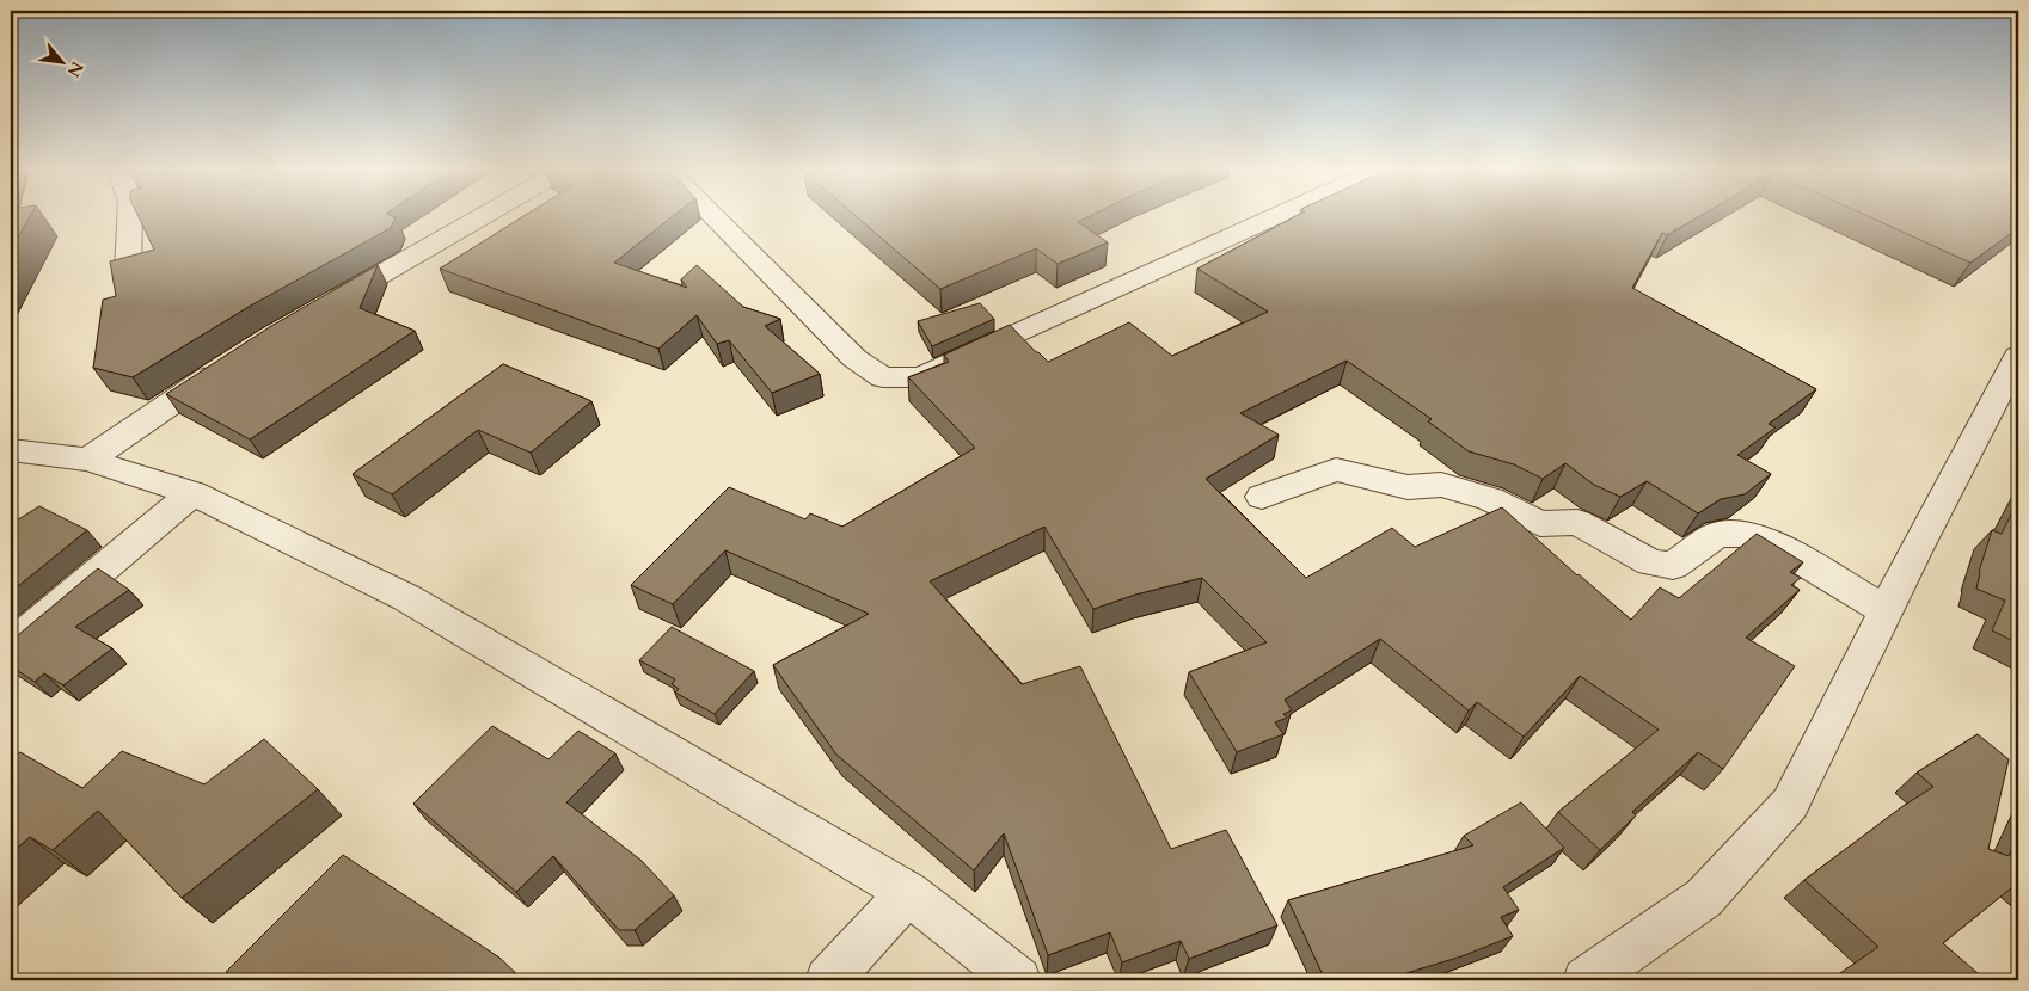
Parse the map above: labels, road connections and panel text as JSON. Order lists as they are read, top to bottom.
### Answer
{
  "north": "bottom right"
}
